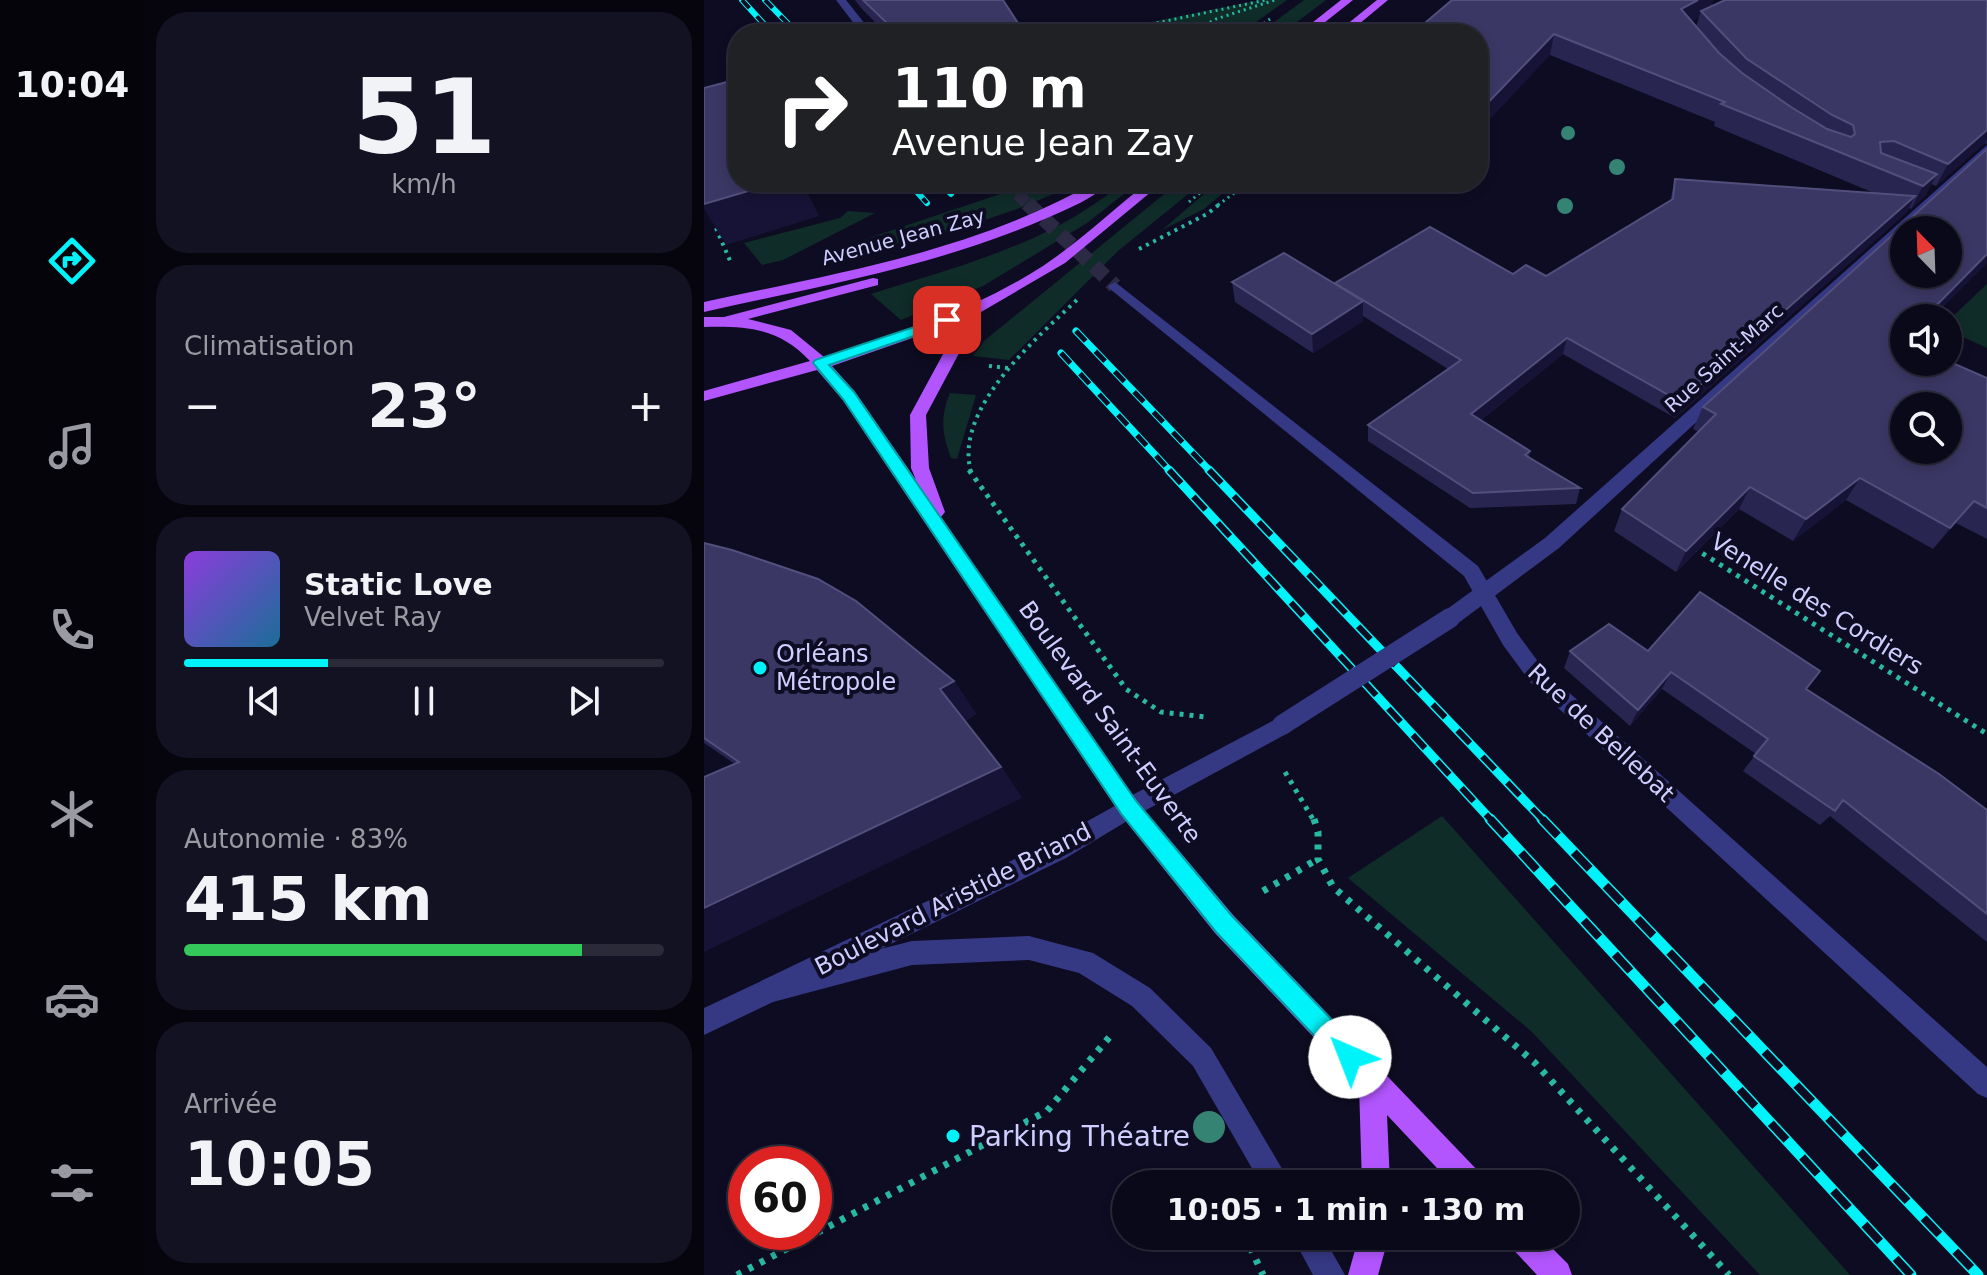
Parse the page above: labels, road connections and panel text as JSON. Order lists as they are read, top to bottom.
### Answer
{
  "streets": {
    "main road": ["Avenue Jean Zay", "Boulevard Saint-Euverte"],
    "street": ["Rue Saint-Marc", "Rue de Bellebat", "Boulevard Aristide Briand"],
    "path": ["Venelle des Cordiers"]
  },
  "crossings": [
    ["Rue Saint-Marc", "Rue de Bellebat"],
    ["Rue Saint-Marc", "Boulevard Aristide Briand"],
    ["Boulevard Saint-Euverte", "Boulevard Aristide Briand"],
    ["Rue de Bellebat", "Boulevard Aristide Briand"]
  ],
  "places": ["Orléans Métropole", "Parking Théatre"],
  "north": "top left",
  "page": {
    "tabs": "10:04",
    "tile": [
      ["51", "km/h"],
      "Climatisation",
      ["Autonomie · 83%", "415 km"],
      ["Arrivée", "10:05"]
    ],
    "turn": ["110 m", "Avenue Jean Zay"],
    "heat": ["−", "23°", "+"],
    "song": ["Static Love", "Velvet Ray"],
    "limit": "60",
    "trip": "10:05 · 1 min · 130 m"
  }
}
